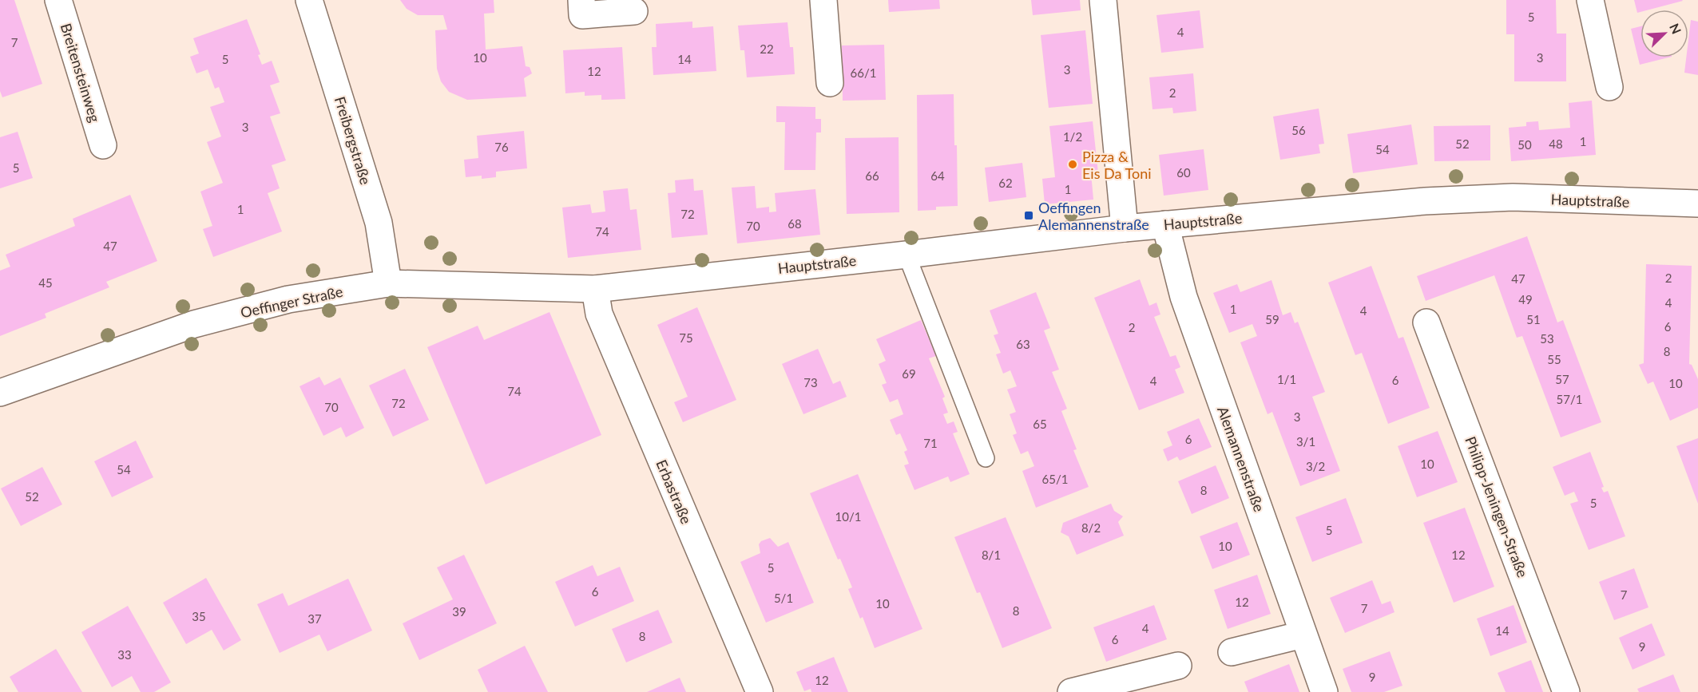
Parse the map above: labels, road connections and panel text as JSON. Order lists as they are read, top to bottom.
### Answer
{
  "streets": {
    "street": [
      "Breitensteinweg",
      "Freibergstraße",
      "Hauptstraße",
      "Oeffinger Straße",
      "Alemannenstraße",
      "Erbastraße",
      "Philipp-Jeningen-Straße"
    ]
  },
  "crossings": [
    ["Freibergstraße", "Oeffinger Straße"],
    ["Hauptstraße", "Oeffinger Straße"],
    ["Hauptstraße", "Alemannenstraße"],
    ["Hauptstraße", "Erbastraße"],
    ["Oeffinger Straße", "Erbastraße"]
  ],
  "places": {
    "other": ["Pizza & Eis Da Toni"],
    "transit": ["Oeffingen Alemannenstraße"]
  },
  "house_numbers": [
    "5",
    "4",
    "7",
    "22",
    "10",
    "3",
    "5",
    "14",
    "3",
    "12",
    "66/1",
    "2",
    "3",
    "56",
    "1/2",
    "1",
    "52",
    "48",
    "50",
    "76",
    "54",
    "5",
    "60",
    "66",
    "64",
    "62",
    "1",
    "1",
    "72",
    "68",
    "70",
    "74",
    "47",
    "2",
    "47",
    "45",
    "49",
    "4",
    "1",
    "4",
    "59",
    "51",
    "6",
    "2",
    "75",
    "53",
    "63",
    "8",
    "55",
    "69",
    "1/1",
    "57",
    "6",
    "4",
    "73",
    "10",
    "74",
    "57/1",
    "72",
    "70",
    "3",
    "65",
    "6",
    "3/1",
    "71",
    "10",
    "3/2",
    "54",
    "65/1",
    "8",
    "52",
    "5",
    "10/1",
    "8/2",
    "5",
    "10",
    "8/1",
    "12",
    "5",
    "6",
    "7",
    "5/1",
    "12",
    "10",
    "7",
    "8",
    "39",
    "35",
    "37",
    "4",
    "14",
    "8",
    "6",
    "9",
    "33",
    "9",
    "12"
  ],
  "north": "top right"
}
